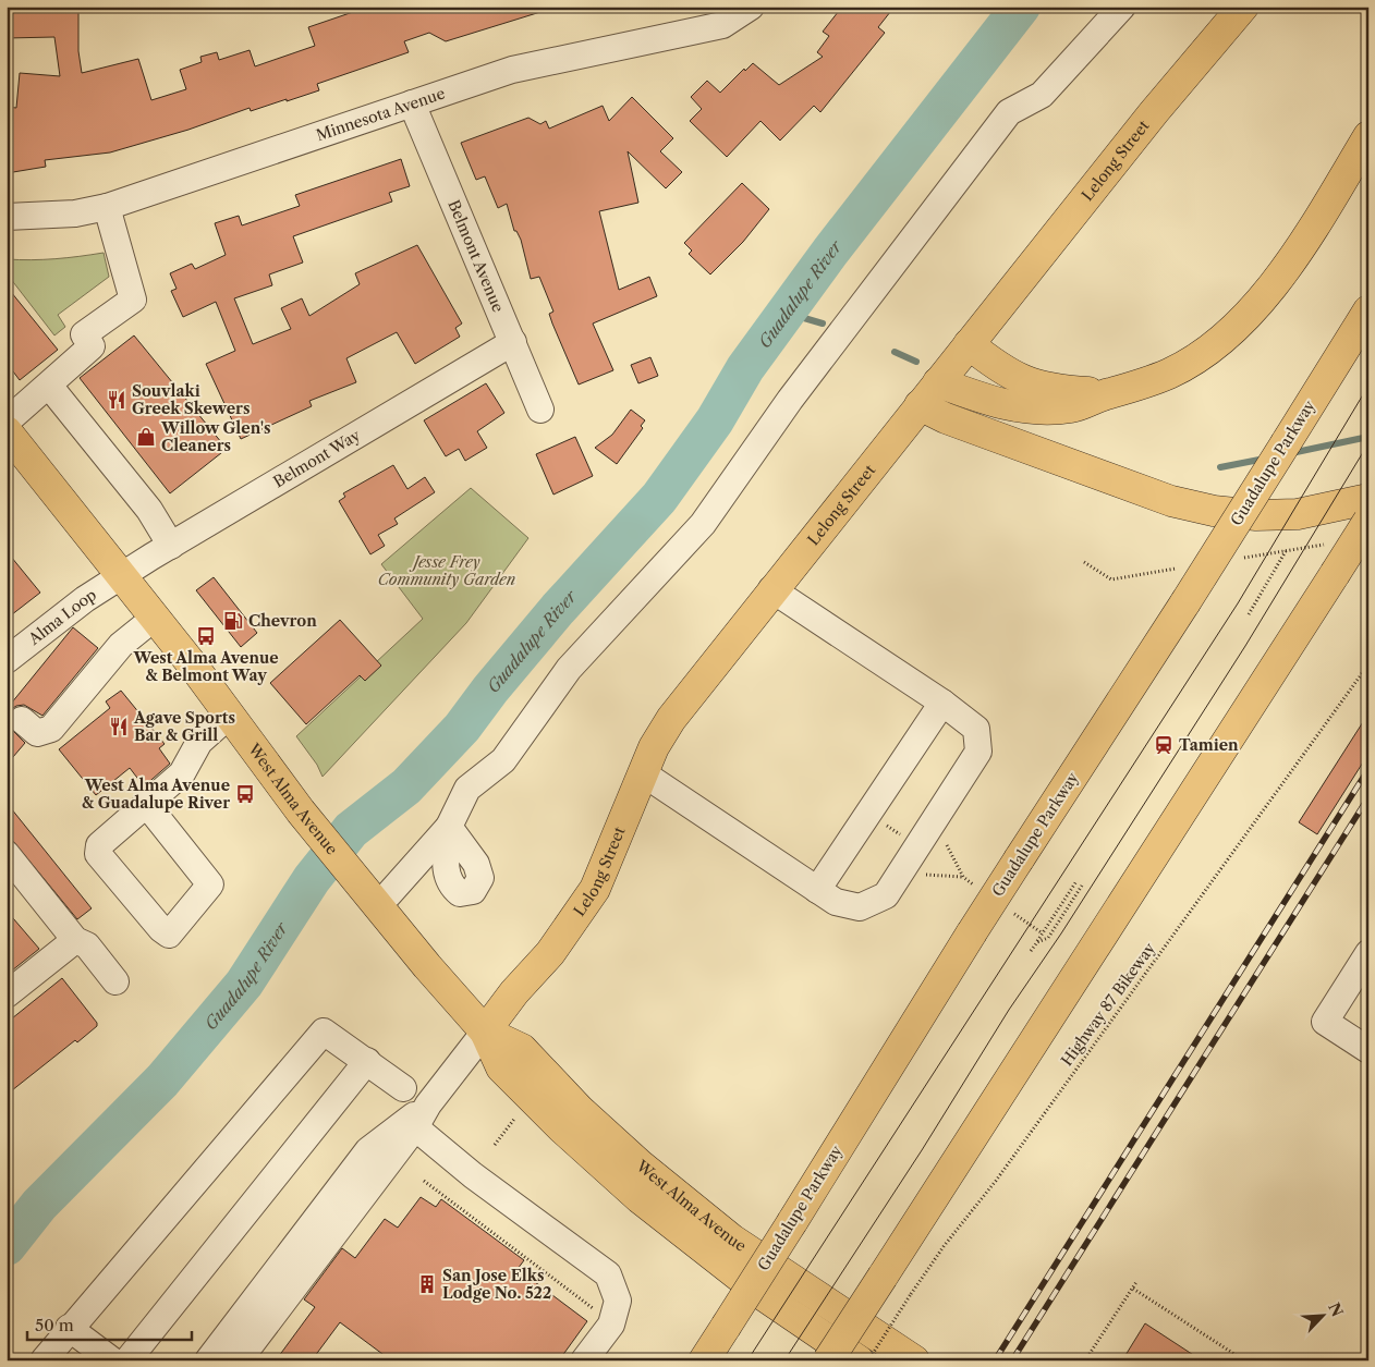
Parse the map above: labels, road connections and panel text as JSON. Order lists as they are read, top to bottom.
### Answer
{
  "streets": {
    "main road": ["Lelong Street", "Guadalupe Parkway", "West Alma Avenue"],
    "street": [
      "Minnesota Avenue",
      "Belmont Avenue",
      "Belmont Way",
      "Alma Loop"
    ],
    "path": ["Highway 87 Bikeway"]
  },
  "crossings": [
    ["Minnesota Avenue", "Belmont Avenue"],
    ["Lelong Street", "West Alma Avenue"],
    ["Belmont Avenue", "Belmont Way"],
    ["Belmont Way", "Alma Loop"],
    ["Belmont Way", "West Alma Avenue"],
    ["Alma Loop", "West Alma Avenue"]
  ],
  "water": ["Guadalupe River"],
  "parks": ["Jesse Frey Community Garden"],
  "places": {
    "restaurant": ["Souvlaki Greek Skewers", "Agave Sports Bar & Grill"],
    "shop": ["Willow Glen's Cleaners"],
    "fuel station": ["Chevron"],
    "bus stop": ["West Alma Avenue & Belmont Way", "West Alma Avenue & Guadalupe River"],
    "station": ["Tamien"],
    "building": ["San Jose Elks Lodge No. 522"]
  },
  "scale_bar": "50 m",
  "north": "top right"
}
